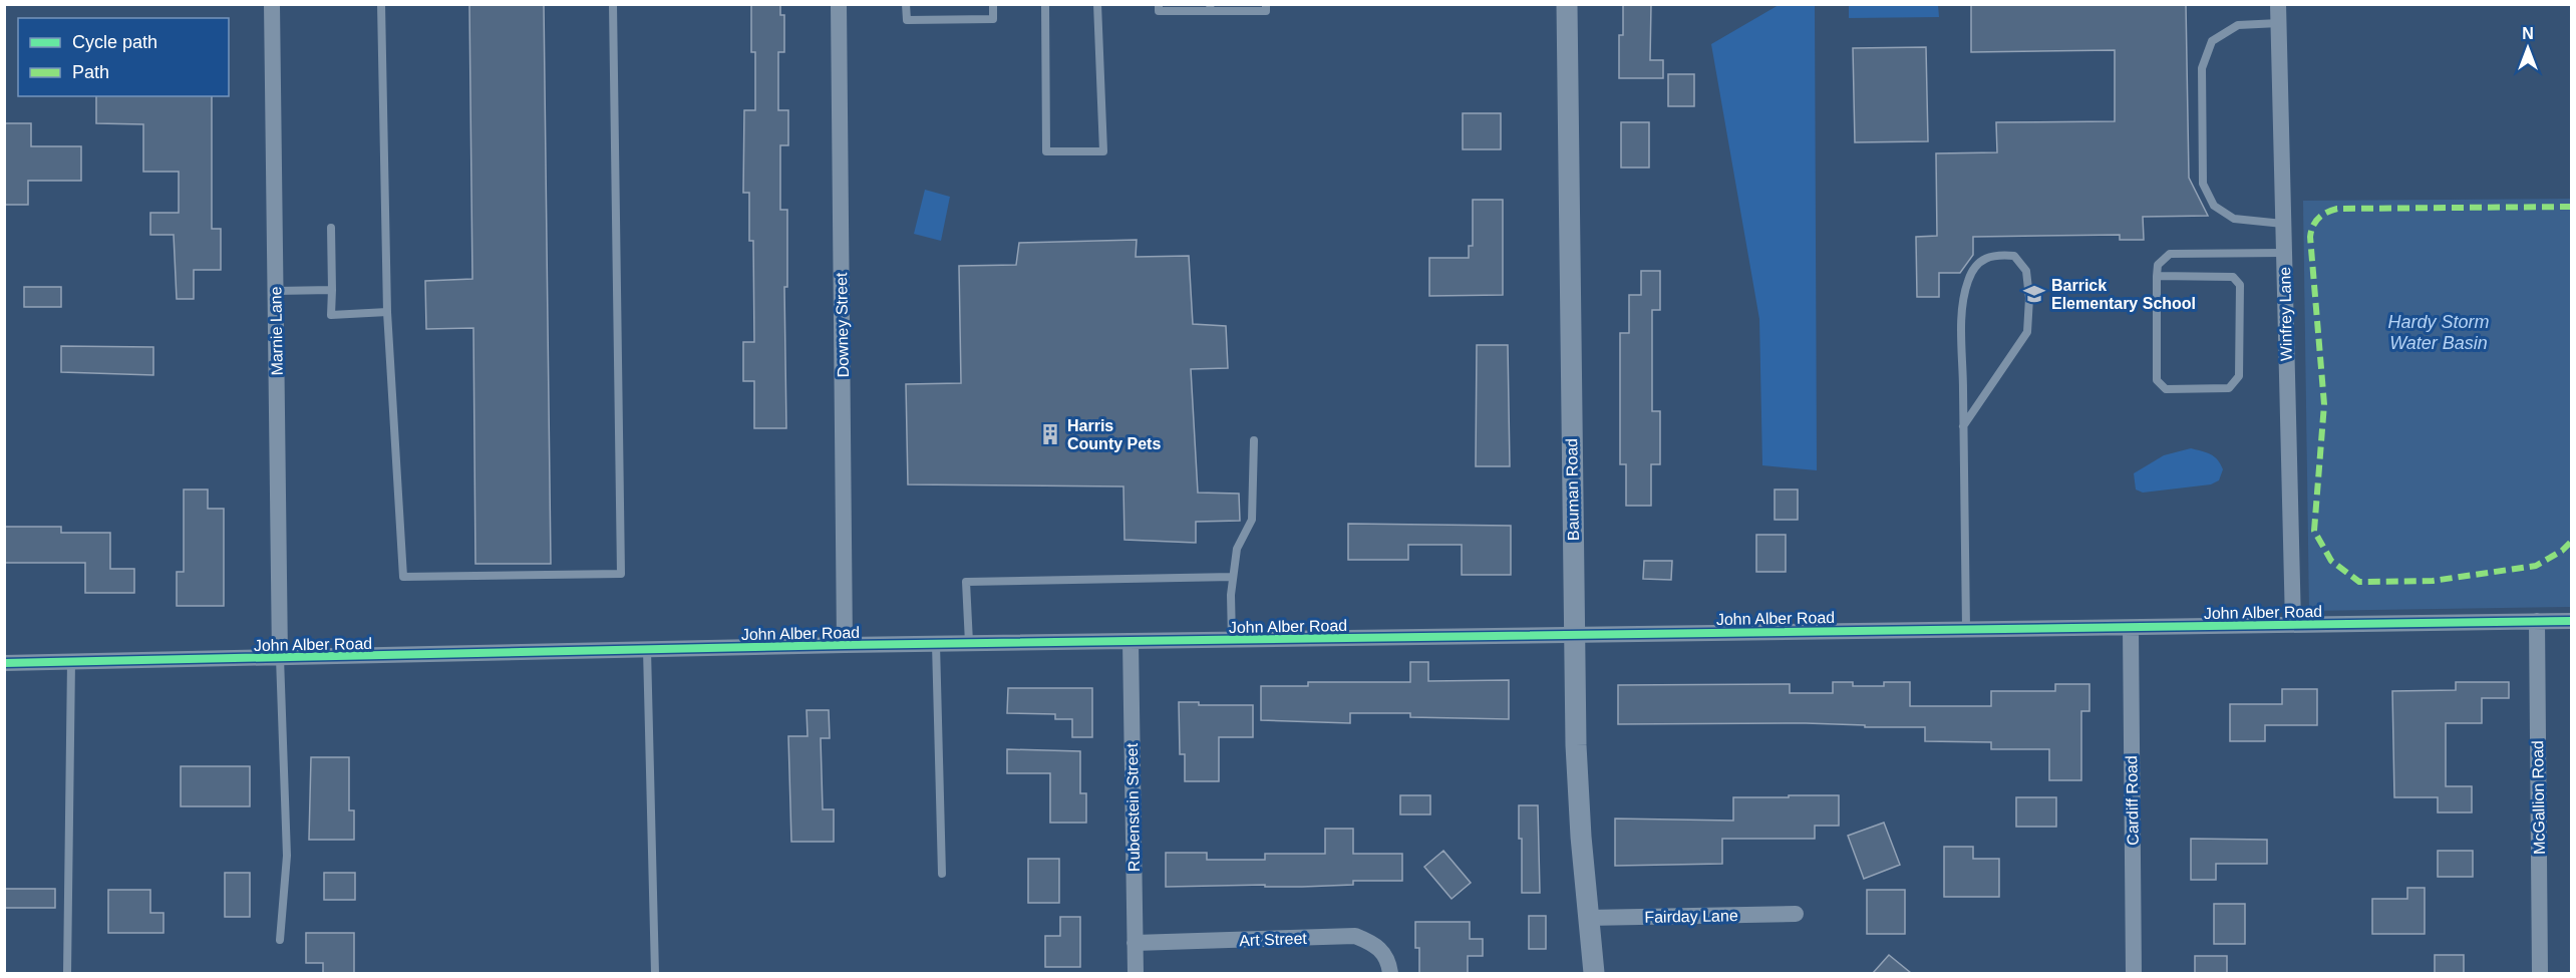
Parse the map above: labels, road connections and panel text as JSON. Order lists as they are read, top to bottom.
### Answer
{
  "streets": {
    "street": [
      "Winfrey Lane",
      "Downey Street",
      "Marnie Lane",
      "Bauman Road",
      "John Alber Road",
      "McGallion Road",
      "Cardiff Road",
      "Rubenstein Street",
      "Fairday Lane",
      "Art Street"
    ]
  },
  "crossings": [
    ["Winfrey Lane", "John Alber Road"],
    ["Downey Street", "John Alber Road"],
    ["Marnie Lane", "John Alber Road"],
    ["Bauman Road", "John Alber Road"],
    ["Bauman Road", "Fairday Lane"],
    ["John Alber Road", "McGallion Road"],
    ["John Alber Road", "Cardiff Road"],
    ["John Alber Road", "Rubenstein Street"],
    ["Rubenstein Street", "Art Street"]
  ],
  "water": ["Hardy Storm Water Basin"],
  "places": {
    "school or university": ["Barrick Elementary School"],
    "building": ["Harris County Pets"]
  },
  "legend": ["Cycle path", "Path"],
  "north": "top"
}
